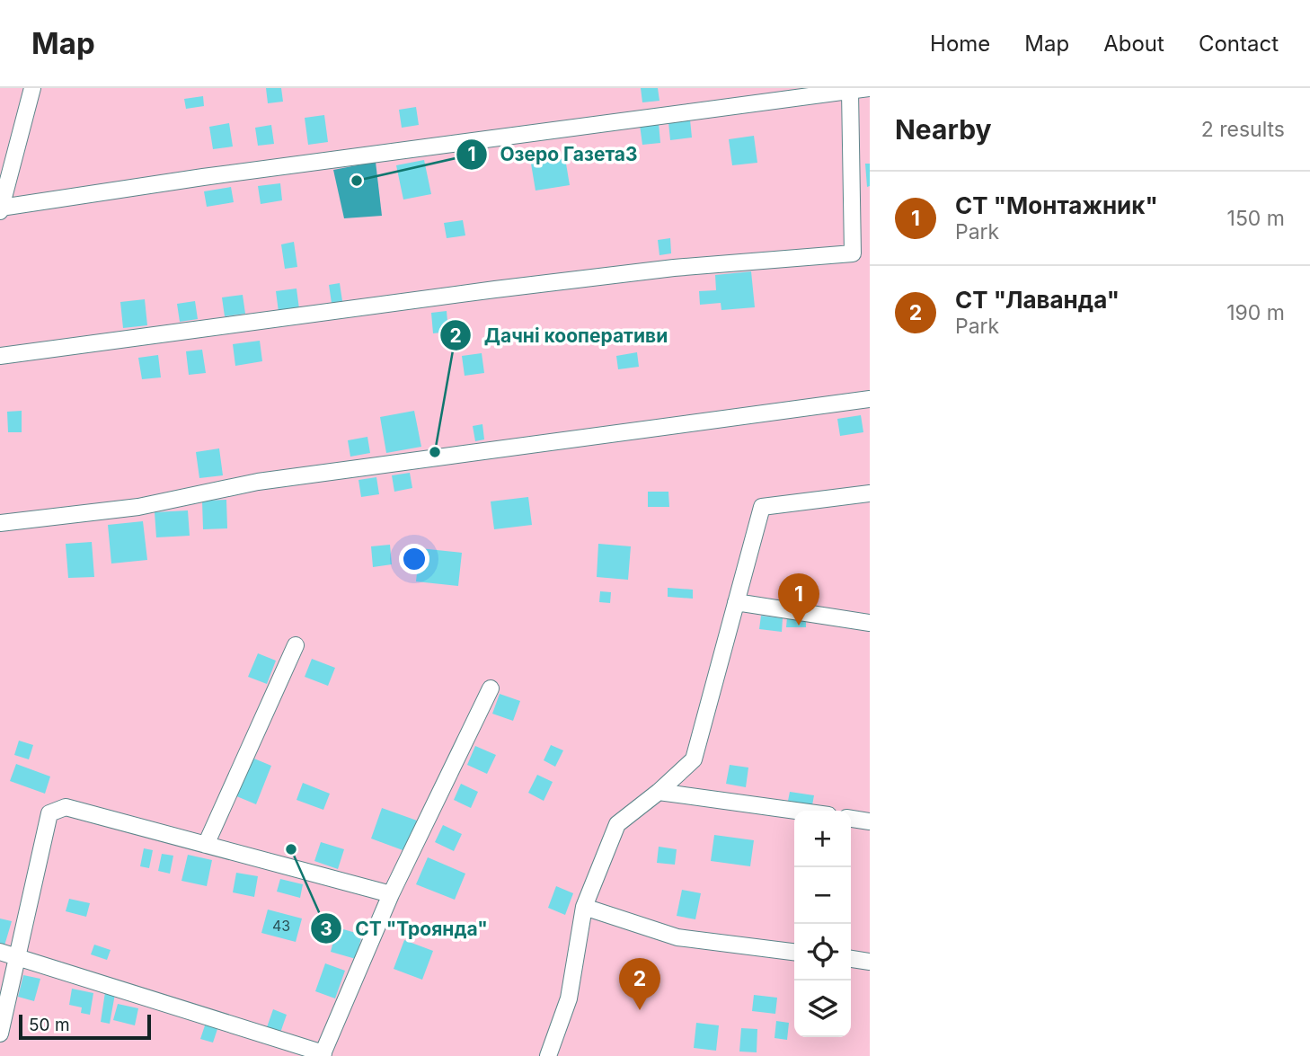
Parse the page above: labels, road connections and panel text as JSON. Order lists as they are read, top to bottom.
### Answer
{
  "places": ["Озеро Газета3", "Дачні кооперативи", "СТ \"Троянда\""],
  "house_numbers": ["43"],
  "scale_bar": "50 m",
  "page": {
    "header": "Map",
    "nav": [
      "Home",
      "Map",
      "About",
      "Contact"
    ],
    "heading": ["Nearby", "2 results"],
    "list": [
      {
        "mark": "1",
        "name": "СТ \"Монтажник\"",
        "note": "Park",
        "value": "150 m"
      },
      {
        "mark": "2",
        "name": "СТ \"Лаванда\"",
        "note": "Park",
        "value": "190 m"
      }
    ],
    "pins": ["1", "2"],
    "map_buttons": ["+", "−"],
    "scale": "50 m"
  }
}
